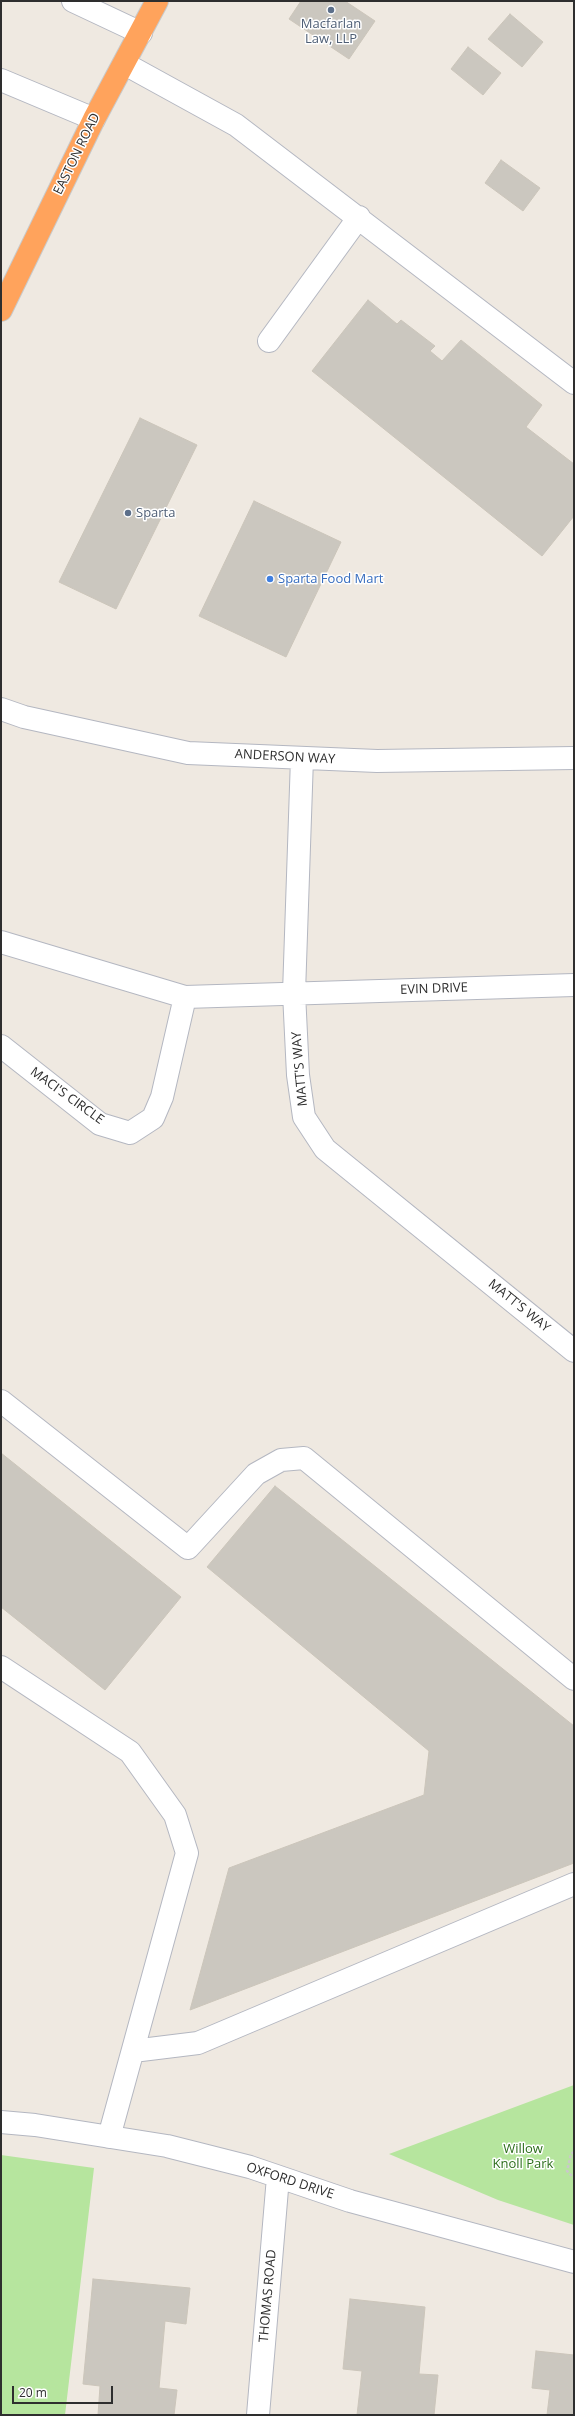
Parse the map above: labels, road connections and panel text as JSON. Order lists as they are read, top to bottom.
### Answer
{
  "streets": {
    "highway": ["EASTON ROAD"],
    "street": [
      "ANDERSON WAY",
      "EVIN DRIVE",
      "MATT'S WAY",
      "MACI'S CIRCLE",
      "OXFORD DRIVE",
      "THOMAS ROAD"
    ]
  },
  "crossings": [
    ["ANDERSON WAY", "MATT'S WAY"],
    ["EVIN DRIVE", "MATT'S WAY"],
    ["OXFORD DRIVE", "THOMAS ROAD"]
  ],
  "parks": ["Willow Knoll Park"],
  "places": ["Macfarlan Law, LLP", "Sparta", "Sparta Food Mart"],
  "scale_bar": "20 m"
}
